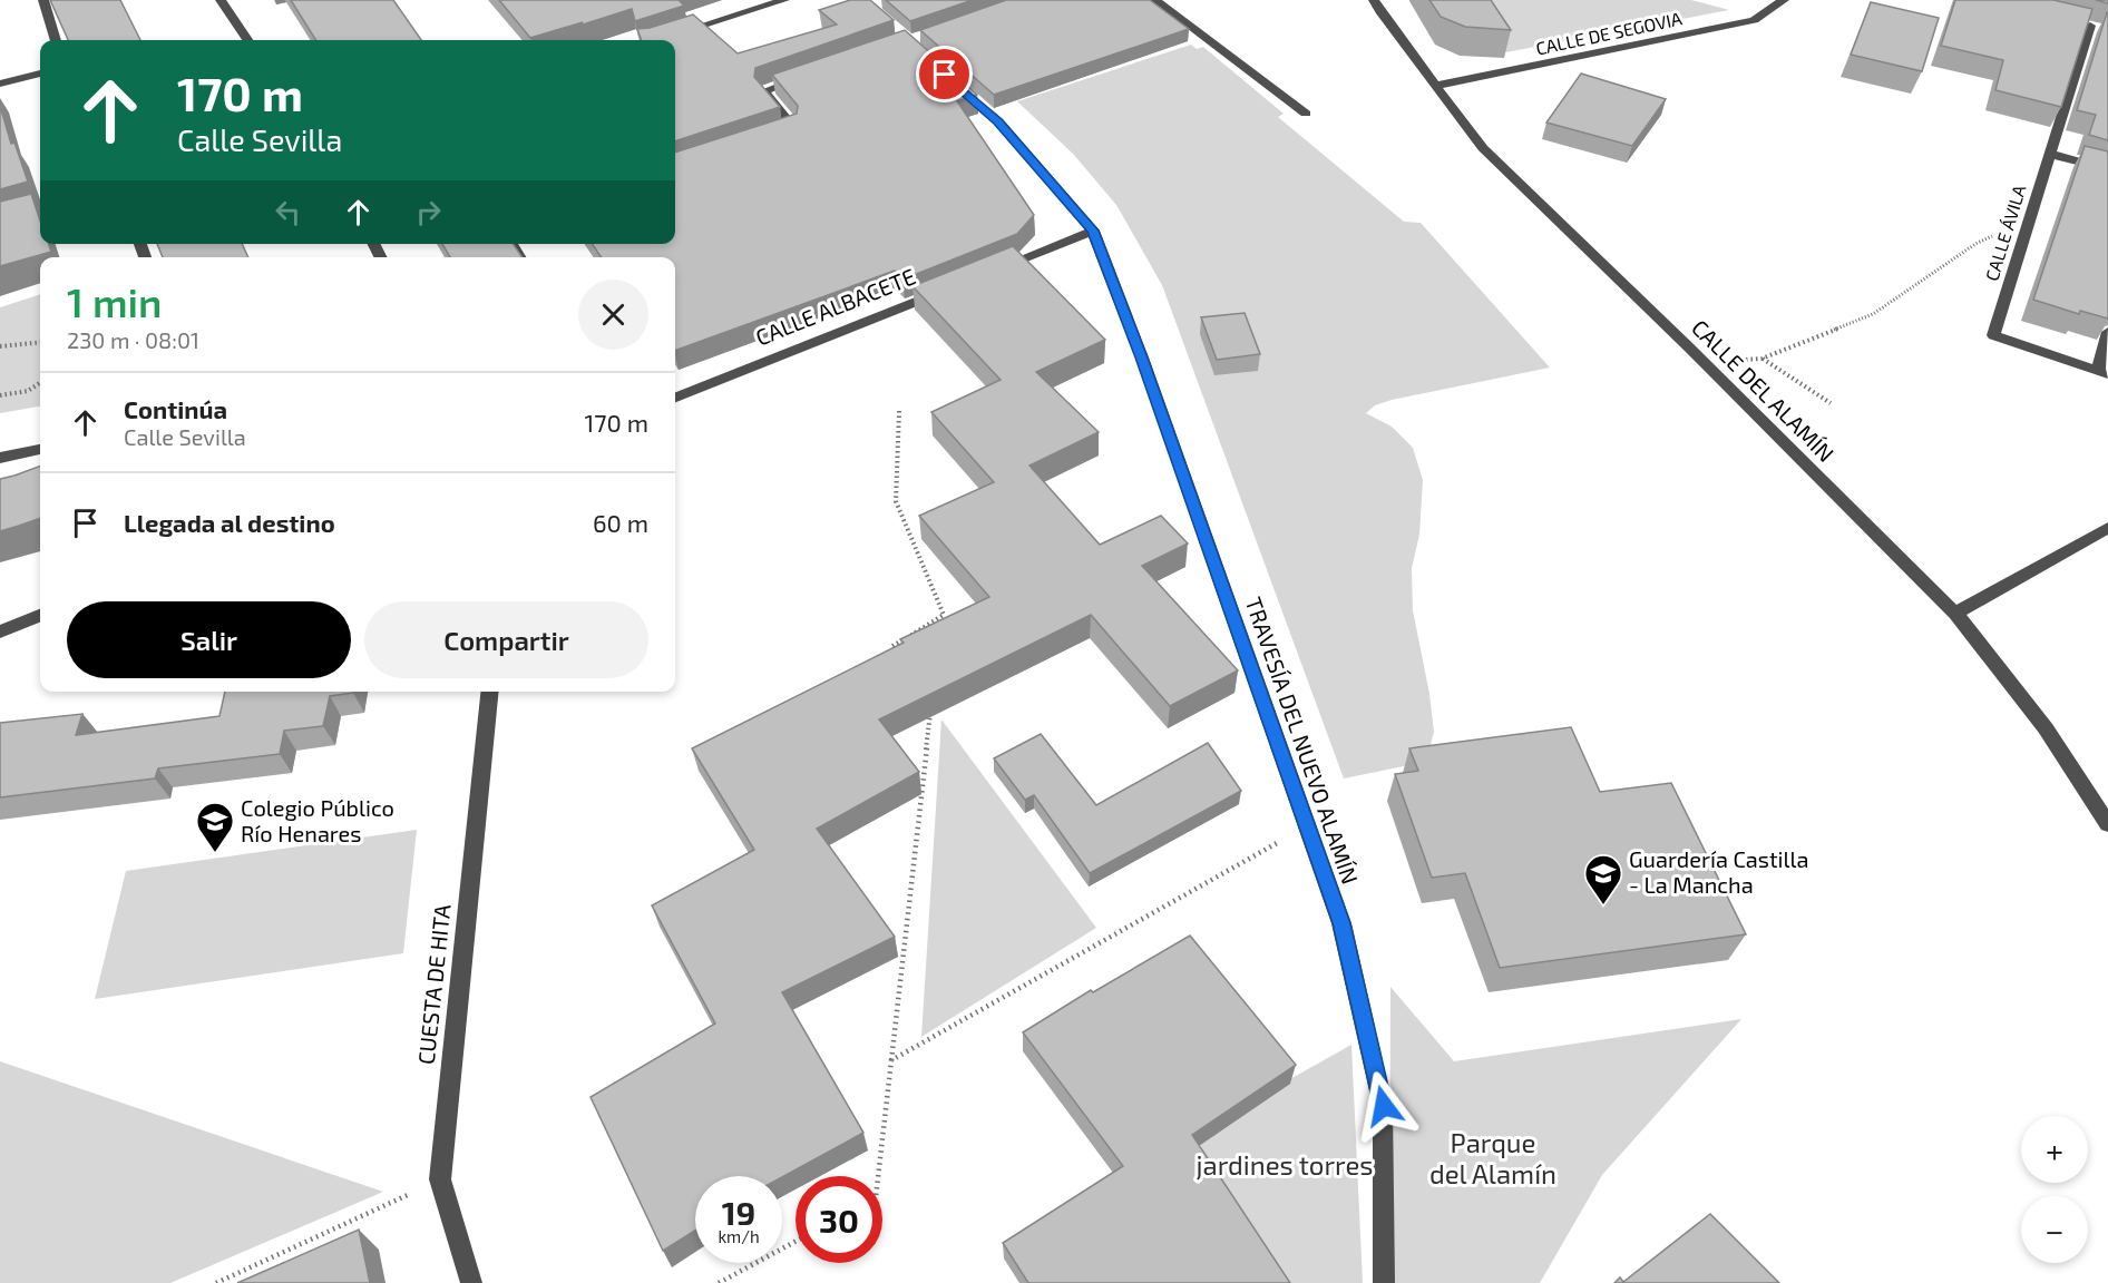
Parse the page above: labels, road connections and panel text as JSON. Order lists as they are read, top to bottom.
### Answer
{
  "streets": {
    "street": [
      "CALLE DE SEGOVIA",
      "CALLE ÁVILA",
      "CALLE ALBACETE",
      "CALLE DEL ALAMÍN",
      "TRAVESÍA DEL NUEVO ALAMÍN",
      "CUESTA DE HITA"
    ]
  },
  "crossings": [
    ["CALLE DE SEGOVIA", "CALLE DEL ALAMÍN"]
  ],
  "parks": ["Parque del Alamín", "jardines torres"],
  "places": {
    "school or university": ["Colegio Público Río Henares", "Guardería Castilla - La Mancha"]
  },
  "page": {
    "turn": ["170 m", "Calle Sevilla"],
    "heading": ["1 min", "230 m · 08:01"],
    "list": [
      {
        "name": "Continúa",
        "note": "Calle Sevilla",
        "value": "170 m"
      },
      {
        "name": "Llegada al destino",
        "value": "60 m"
      }
    ],
    "buttons": ["Salir", "Compartir"],
    "map_buttons": ["+", "−"],
    "speed": "19 km/h",
    "limit": "30"
  }
}
